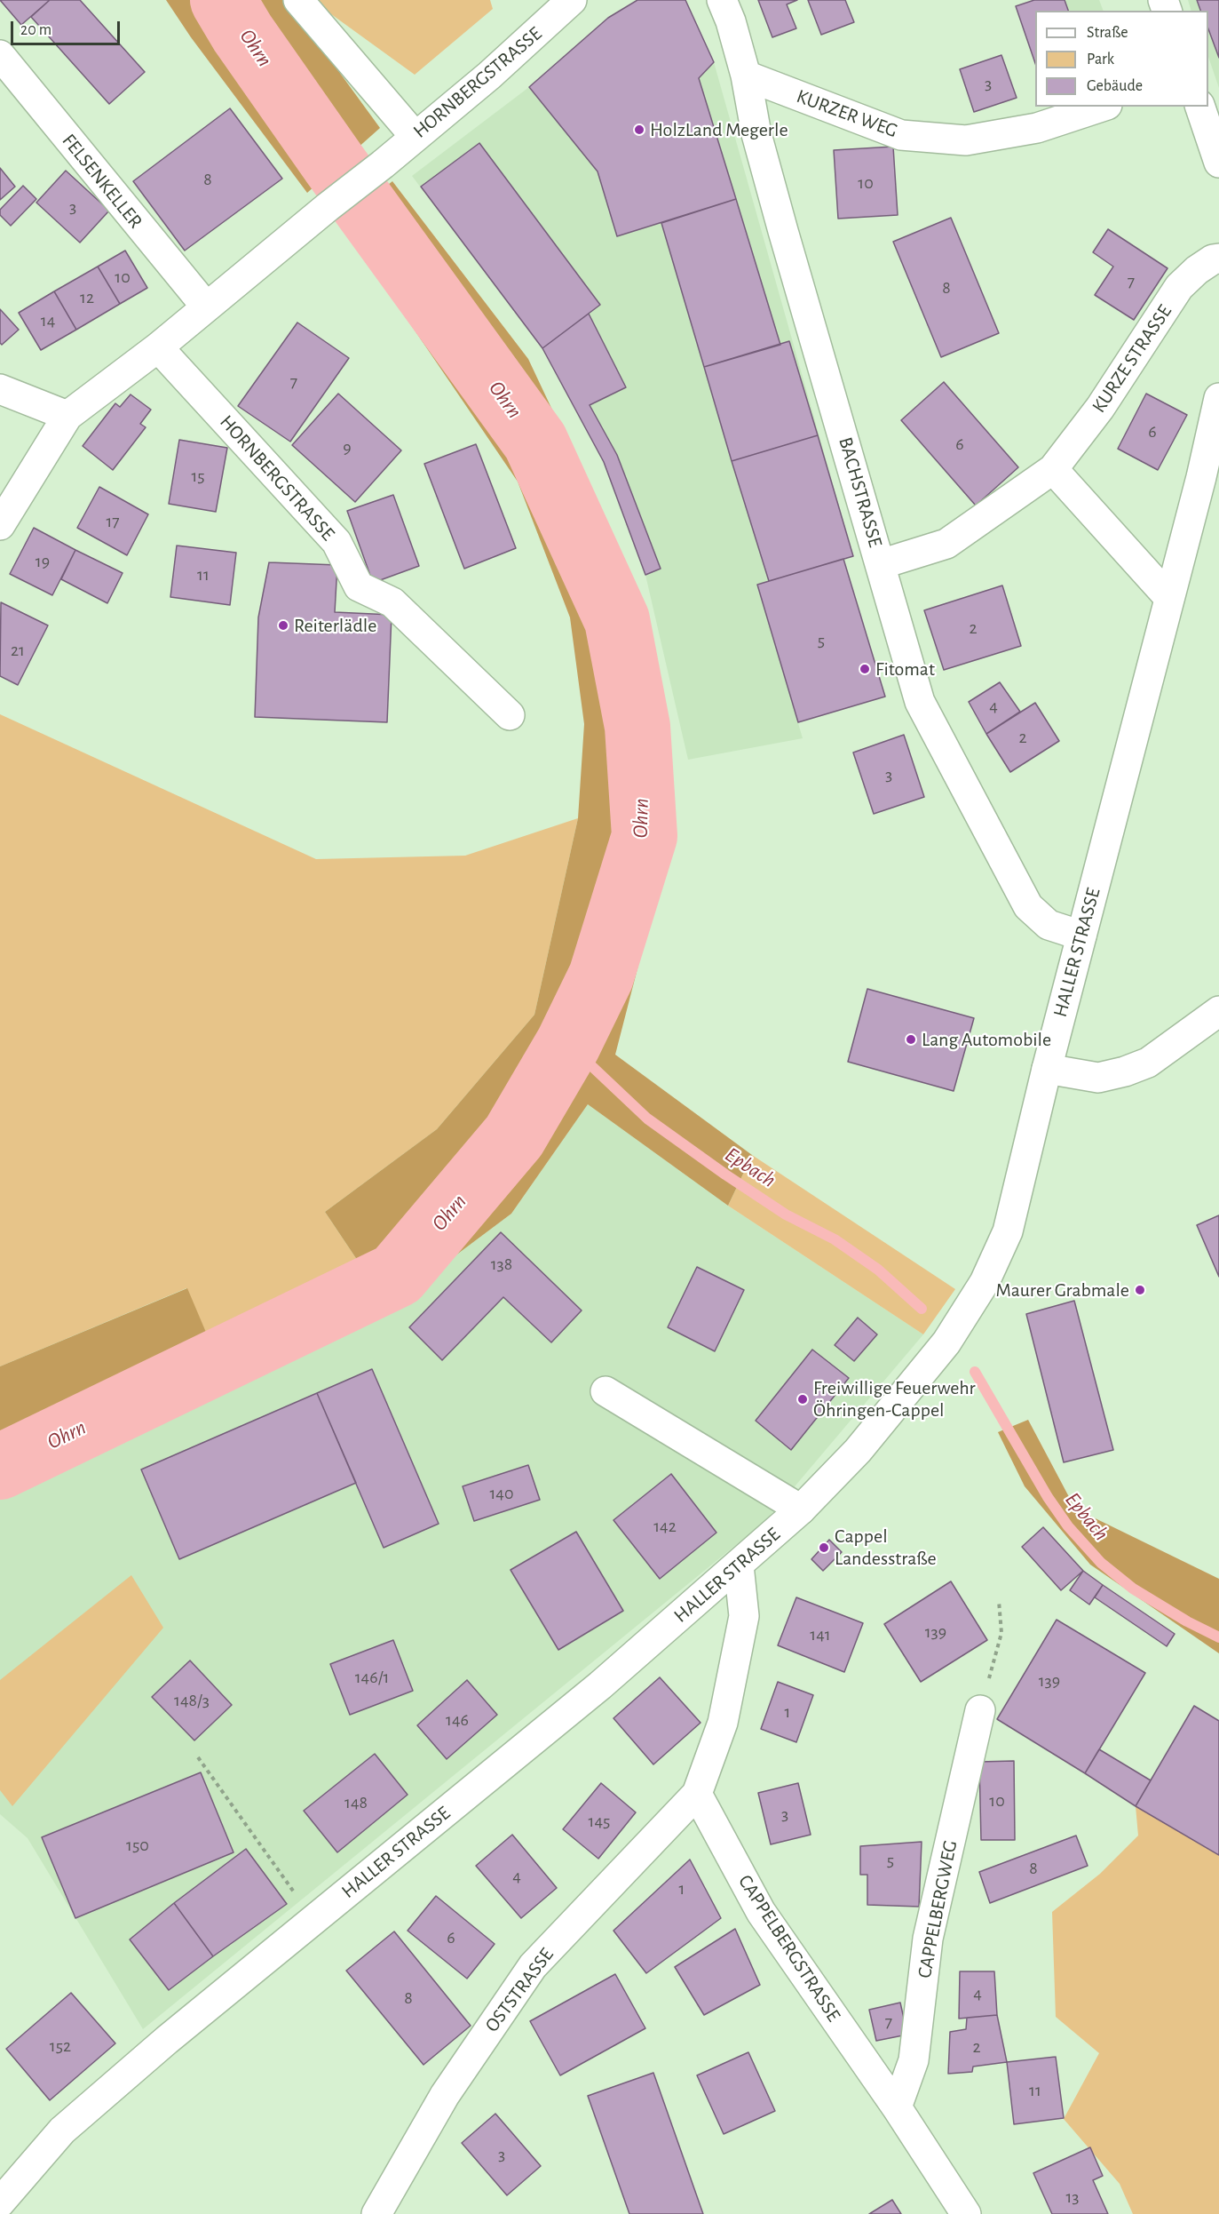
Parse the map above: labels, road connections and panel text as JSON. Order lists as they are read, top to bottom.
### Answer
{
  "streets": {
    "street": [
      "HORNBERGSTRASSE",
      "KURZER WEG",
      "FELSENKELLER",
      "KURZE STRASSE",
      "BACHSTRASSE",
      "HALLER STRASSE",
      "CAPPELBERGWEG",
      "CAPPELBERGSTRASSE",
      "OSTSTRASSE"
    ]
  },
  "crossings": [
    ["HORNBERGSTRASSE", "FELSENKELLER"],
    ["KURZER WEG", "BACHSTRASSE"],
    ["KURZE STRASSE", "BACHSTRASSE"],
    ["BACHSTRASSE", "HALLER STRASSE"],
    ["CAPPELBERGWEG", "CAPPELBERGSTRASSE"],
    ["CAPPELBERGSTRASSE", "OSTSTRASSE"]
  ],
  "water": ["Ohrn", "Epbach"],
  "places": [
    "HolzLand Megerle",
    "Reiterlädle",
    "Fitomat",
    "Lang Automobile",
    "Maurer Grabmale",
    "Freiwillige Feuerwehr Öhringen-Cappel",
    "Cappel Landesstraße"
  ],
  "house_numbers": [
    "3",
    "8",
    "10",
    "3",
    "10",
    "7",
    "8",
    "12",
    "14",
    "7",
    "6",
    "6",
    "9",
    "15",
    "17",
    "19",
    "11",
    "2",
    "5",
    "21",
    "4",
    "2",
    "3",
    "138",
    "140",
    "142",
    "139",
    "141",
    "146/1",
    "139",
    "148/3",
    "1",
    "146",
    "10",
    "148",
    "3",
    "145",
    "150",
    "5",
    "8",
    "4",
    "1",
    "6",
    "4",
    "8",
    "7",
    "152",
    "2",
    "11",
    "3",
    "13"
  ],
  "legend": ["Straße", "Park", "Gebäude"],
  "scale_bar": "20 m"
}
